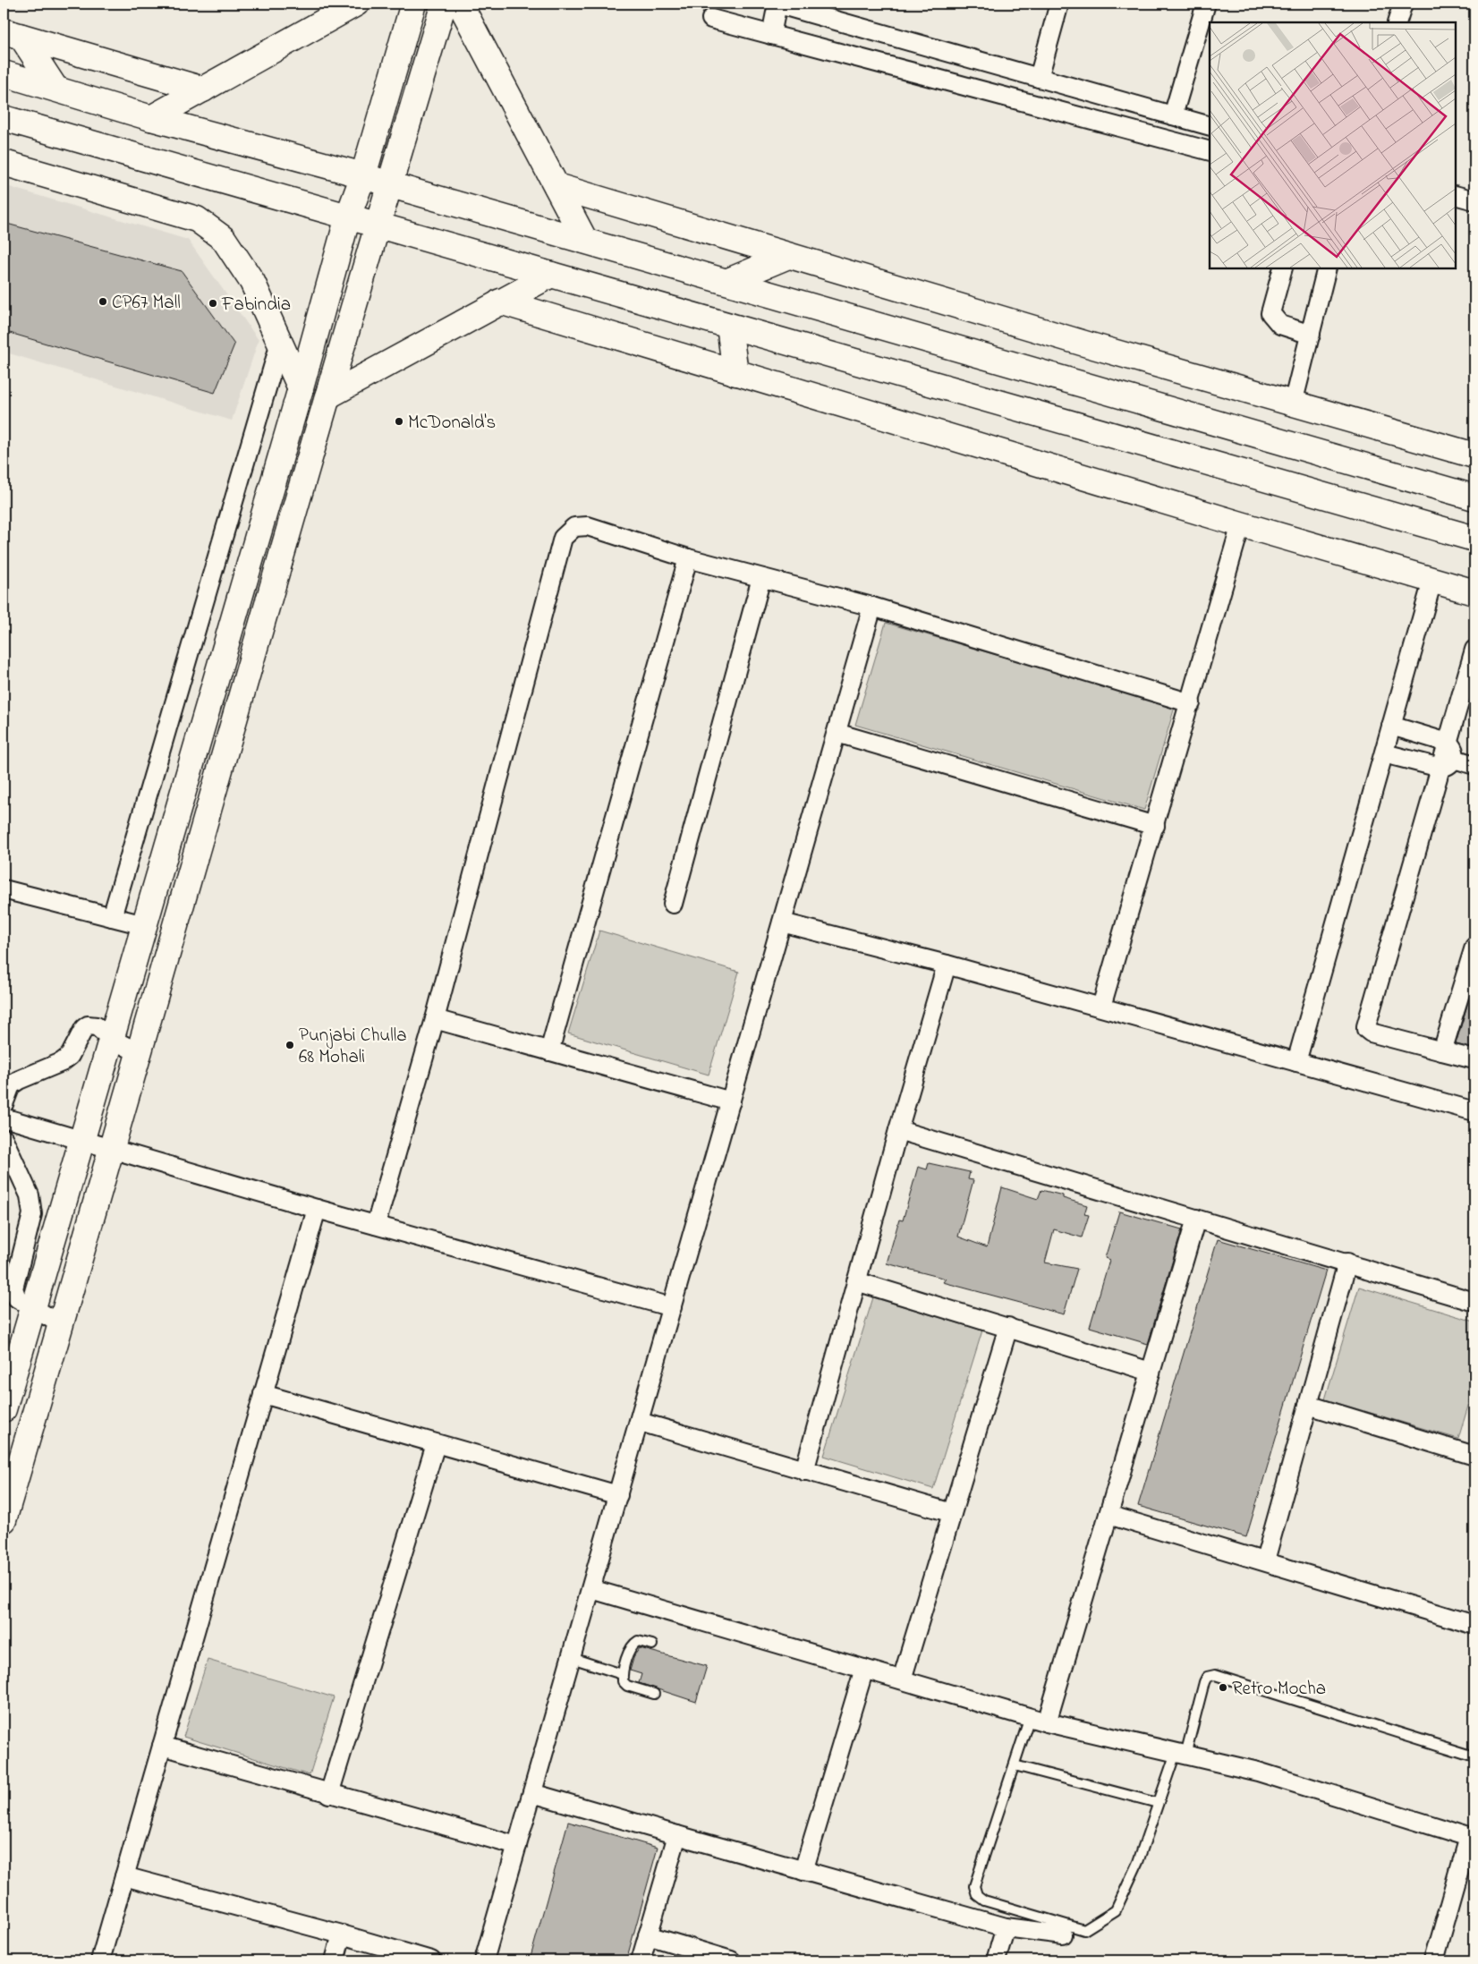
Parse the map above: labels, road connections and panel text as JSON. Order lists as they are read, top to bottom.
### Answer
{
  "places": [
    "CP67 Mall",
    "Fabindia",
    "McDonald's",
    "Punjabi Chulla 68 Mohali",
    "Retro Mocha"
  ]
}
